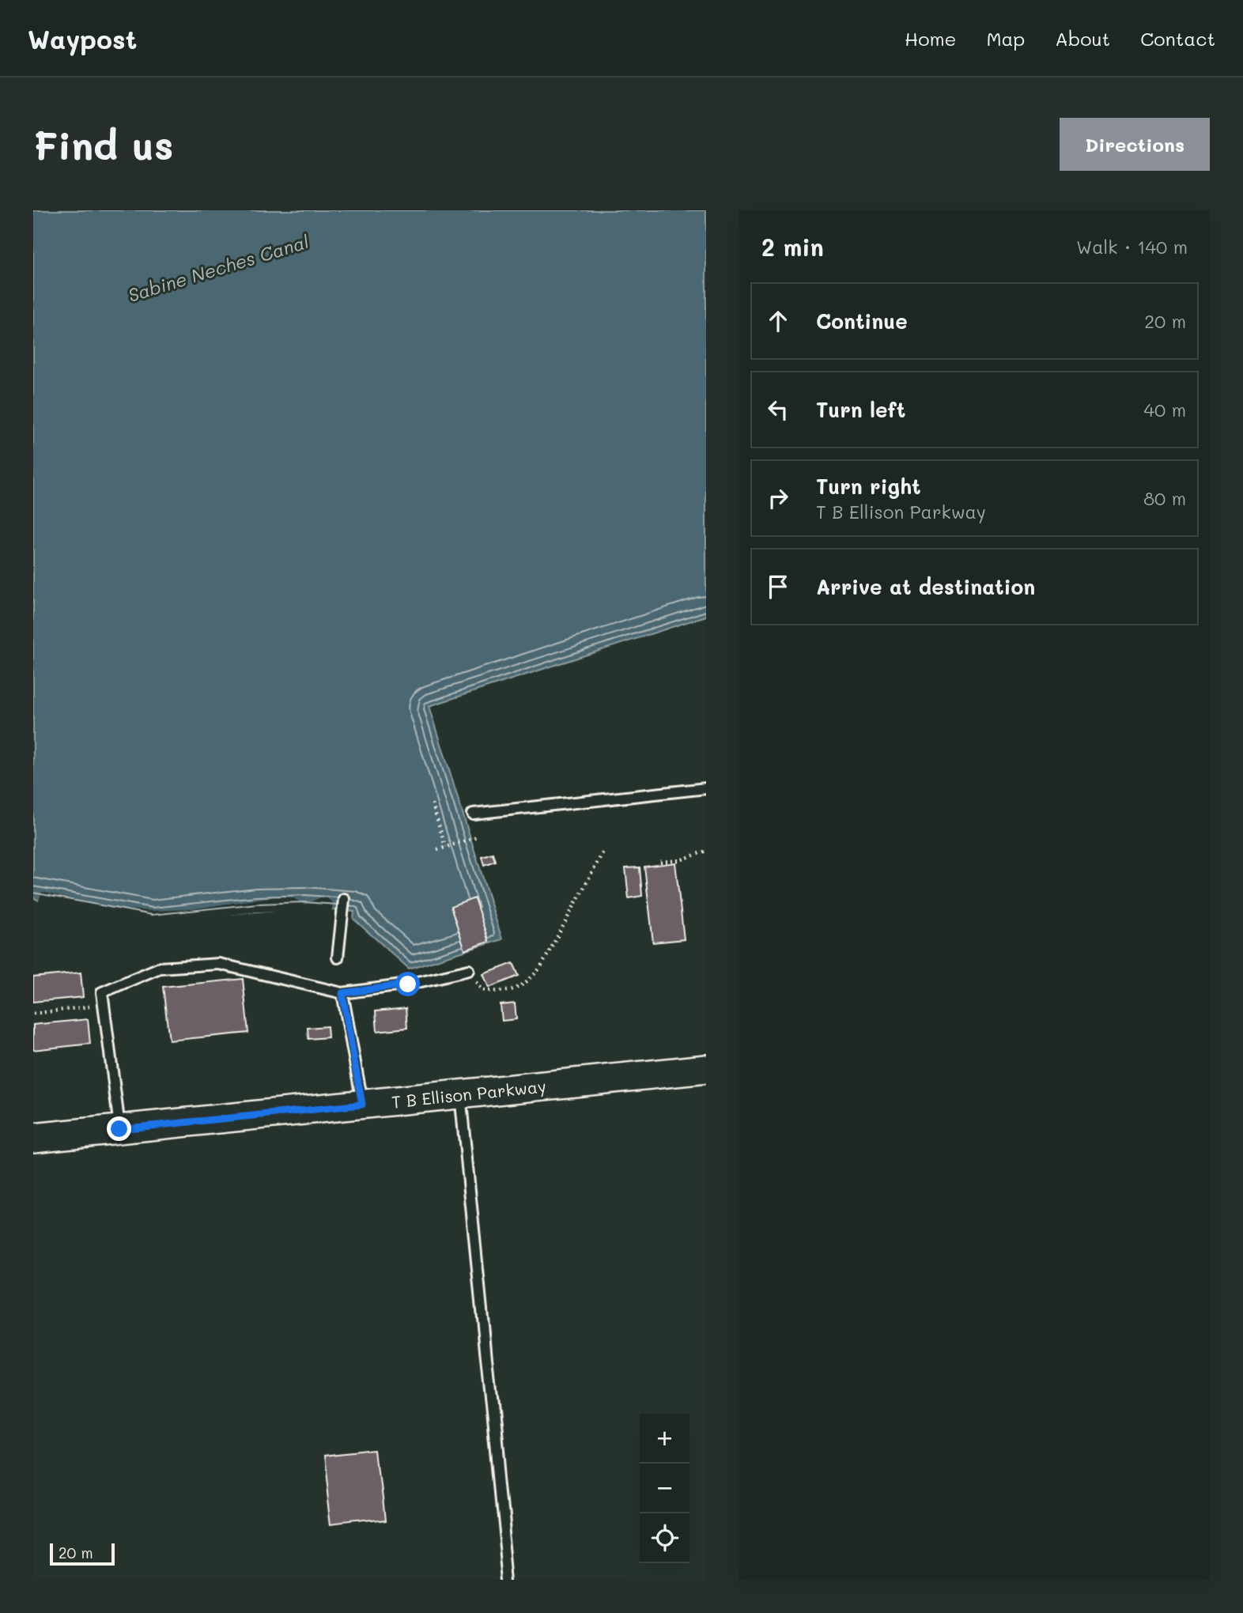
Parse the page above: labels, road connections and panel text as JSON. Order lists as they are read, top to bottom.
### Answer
{
  "streets": {
    "street": ["T B Ellison Parkway"]
  },
  "water": ["Sabine Neches Canal"],
  "scale_bar": "20 m",
  "page": {
    "header": "Waypost",
    "nav": [
      "Home",
      "Map",
      "About",
      "Contact"
    ],
    "buttons": "Directions",
    "title": "Find us",
    "heading": ["2 min", "Walk · 140 m"],
    "list": [
      ["Continue", "20 m"],
      ["Turn left", "40 m"],
      ["Turn right", "T B Ellison Parkway", "80 m"],
      "Arrive at destination"
    ],
    "map_buttons": ["+", "−"],
    "scale": "20 m"
  }
}
